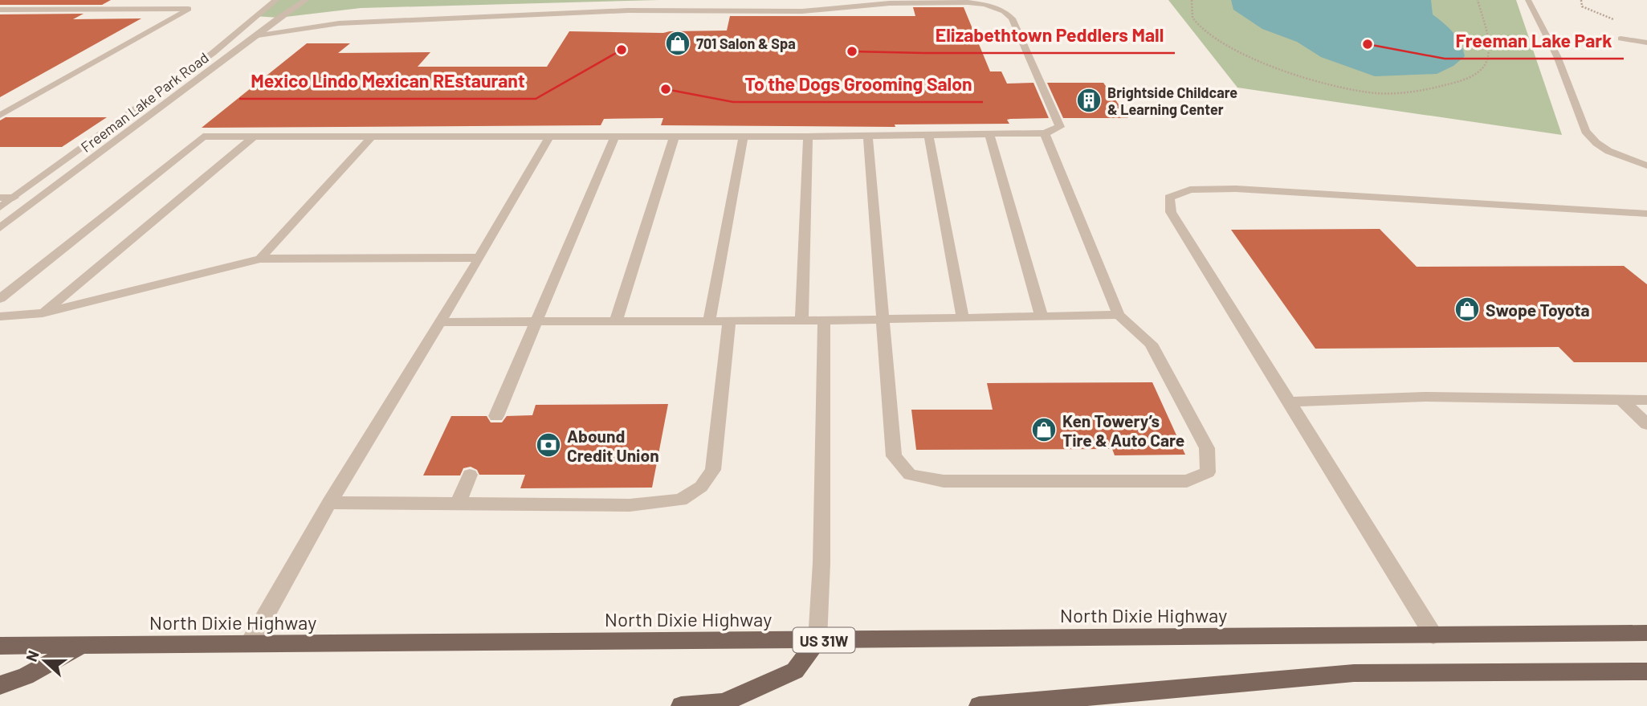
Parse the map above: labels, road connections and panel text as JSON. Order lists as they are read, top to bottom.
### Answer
{
  "streets": {
    "main road": ["North Dixie Highway", "US 31W"],
    "street": ["Freeman Lake Park Road"]
  },
  "places": {
    "shop": ["701 Salon & Spa", "Swope Toyota", "Ken Towery’s Tire & Auto Care"],
    "other": [
      "Freeman Lake Park",
      "Mexico Lindo Mexican REstaurant",
      "Elizabethtown Peddlers Mall",
      "To the Dogs Grooming Salon"
    ],
    "building": ["Brightside Childcare & Learning Center"],
    "bank": ["Abound Credit Union"]
  },
  "north": "left"
}
